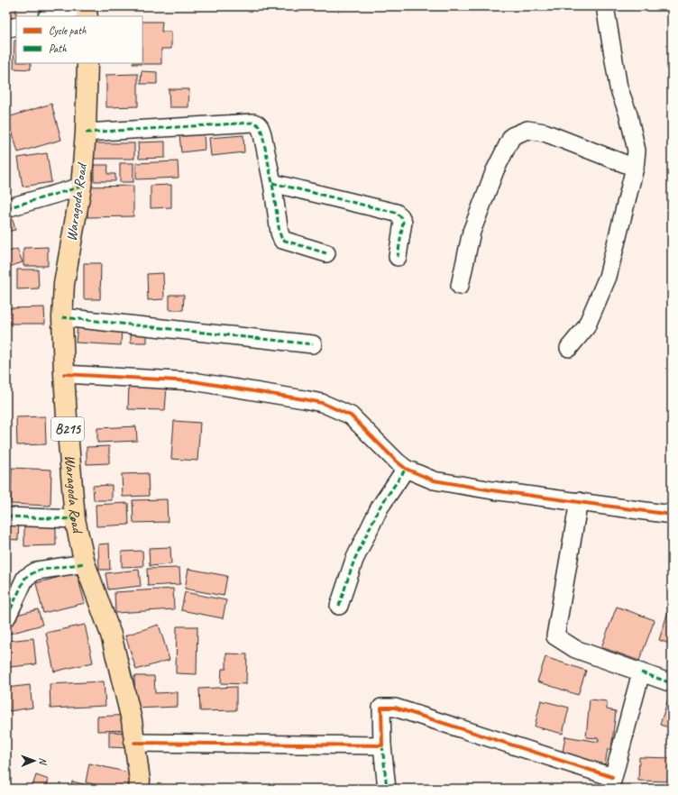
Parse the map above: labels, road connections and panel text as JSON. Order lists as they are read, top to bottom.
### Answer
{
  "streets": {
    "main road": ["Waragoda Road", "B215"]
  },
  "legend": ["Cycle path", "Path"],
  "north": "right"
}
